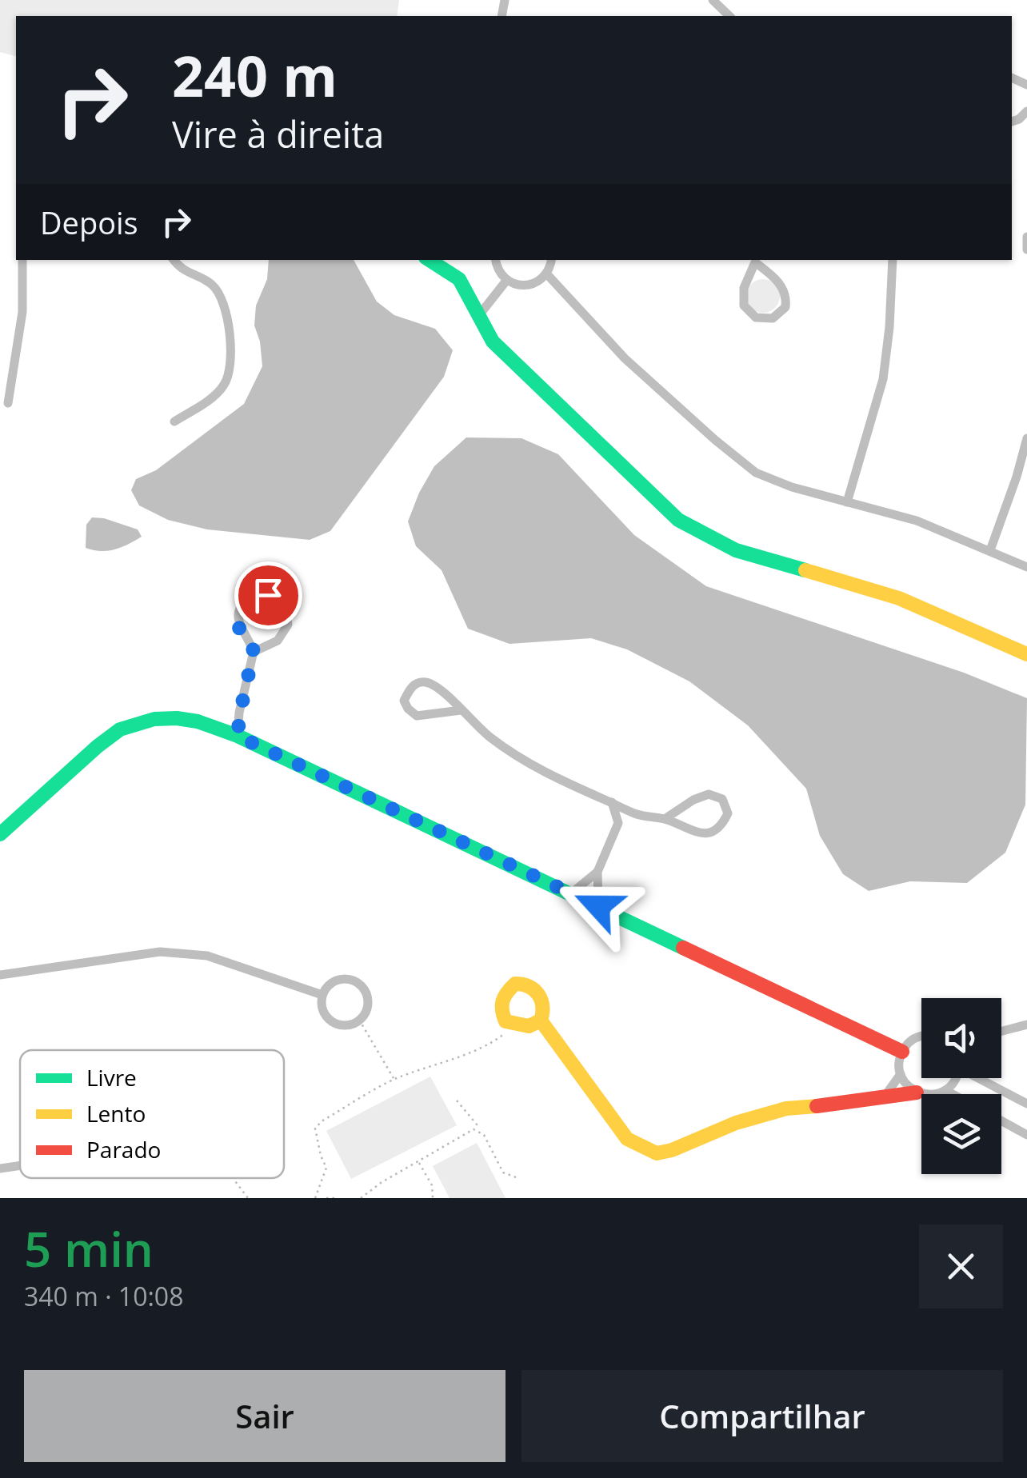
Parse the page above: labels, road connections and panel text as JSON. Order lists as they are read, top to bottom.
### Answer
{
  "legend": ["Livre", "Lento", "Parado"],
  "page": {
    "turn": ["240 m", "Vire à direita"],
    "then": "Depois",
    "heading": ["5 min", "340 m · 10:08"],
    "buttons": ["Sair", "Compartilhar"]
  }
}
